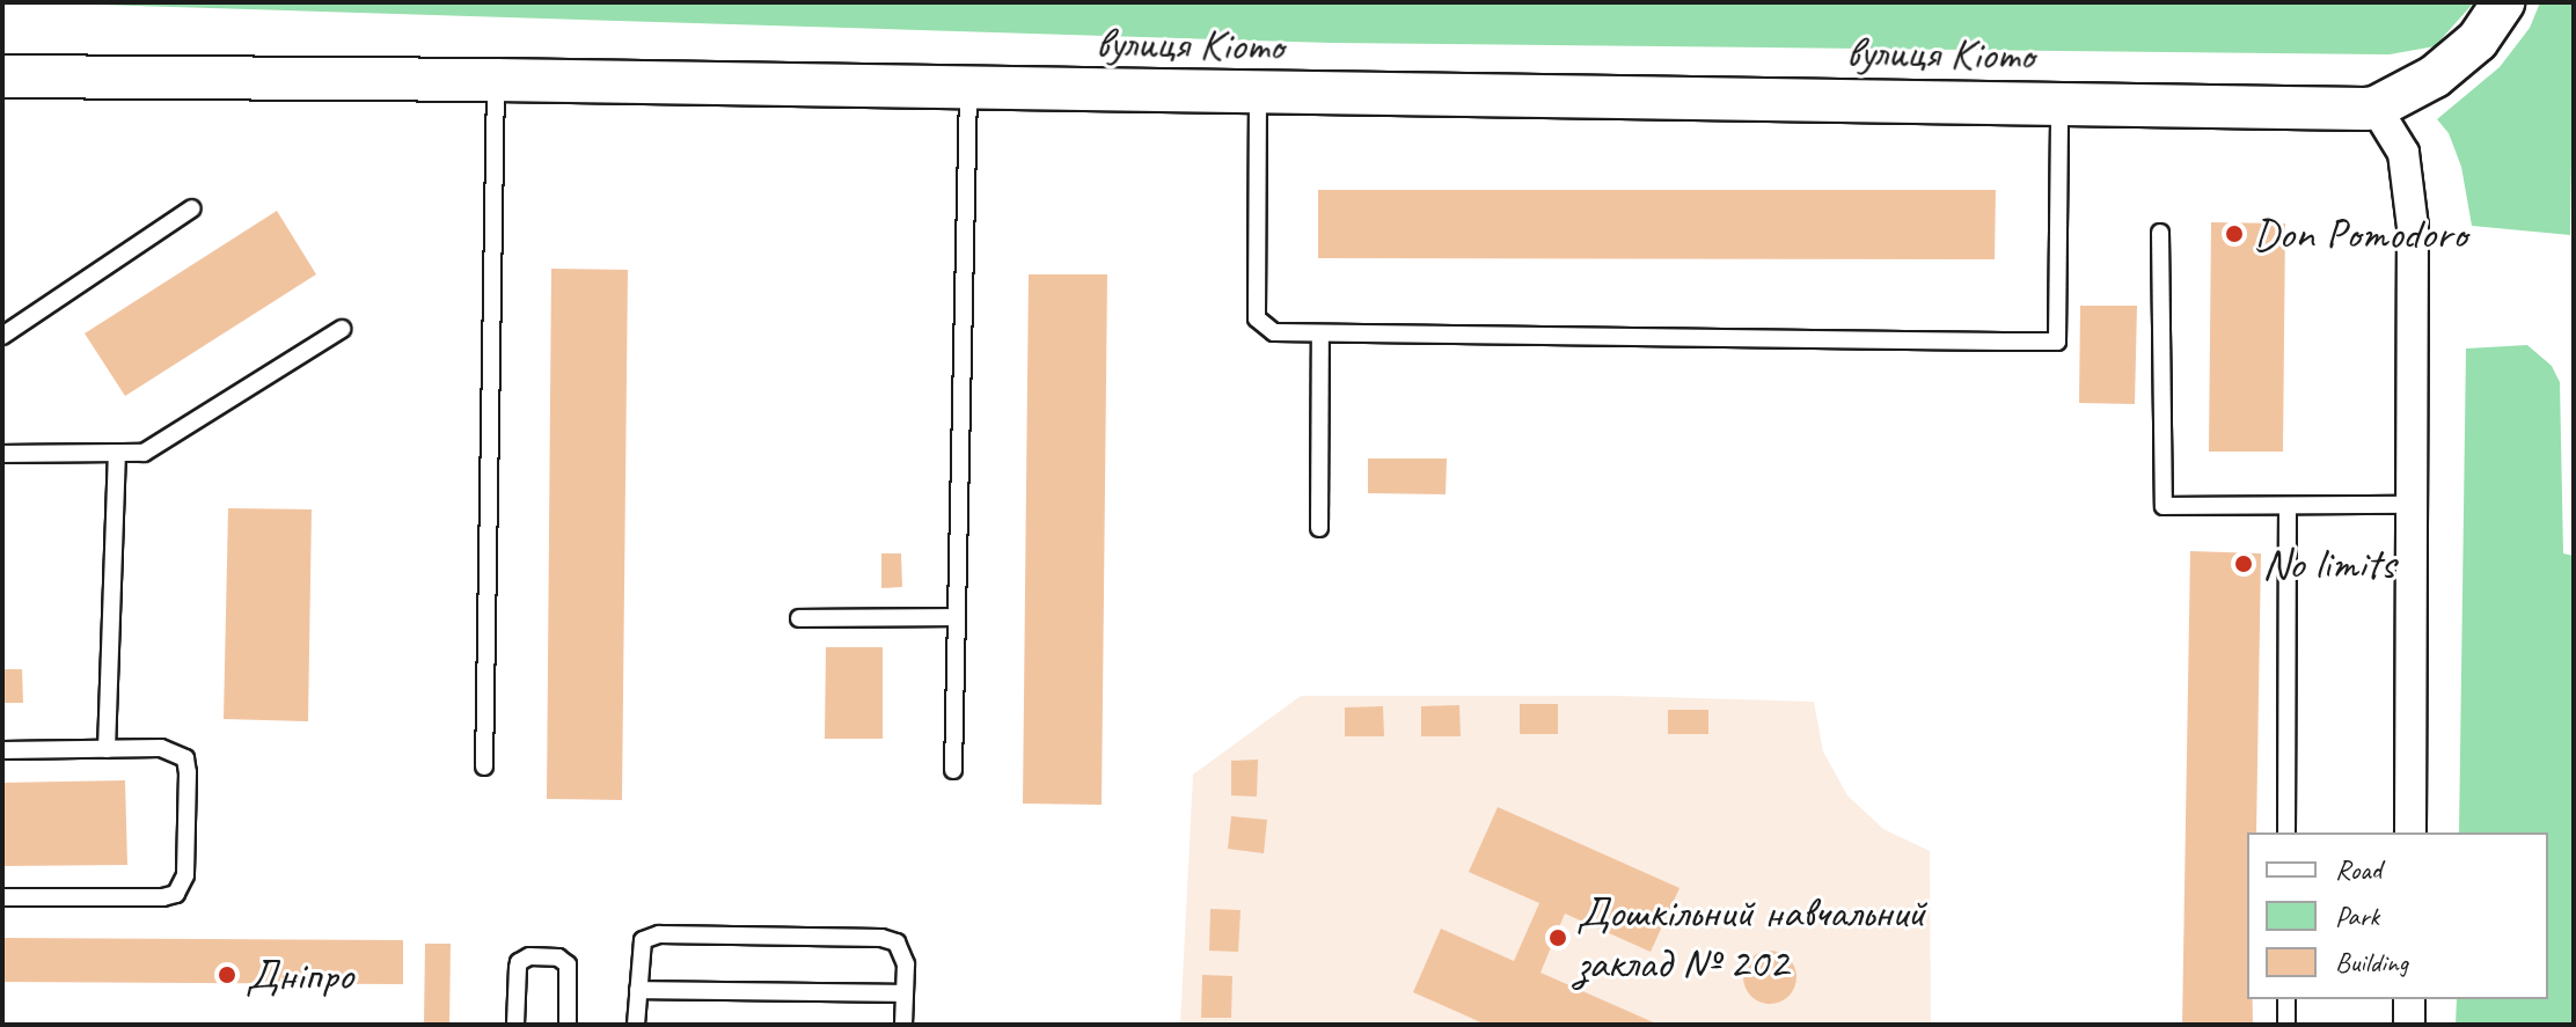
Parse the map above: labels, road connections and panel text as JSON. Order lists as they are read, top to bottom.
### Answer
{
  "streets": {
    "street": ["вулиця Кіото"]
  },
  "places": [
    "Don Pomodoro",
    "No limits",
    "Дошкільний навчальний заклад № 202",
    "Дніпро"
  ],
  "legend": ["Road", "Park", "Building"]
}
